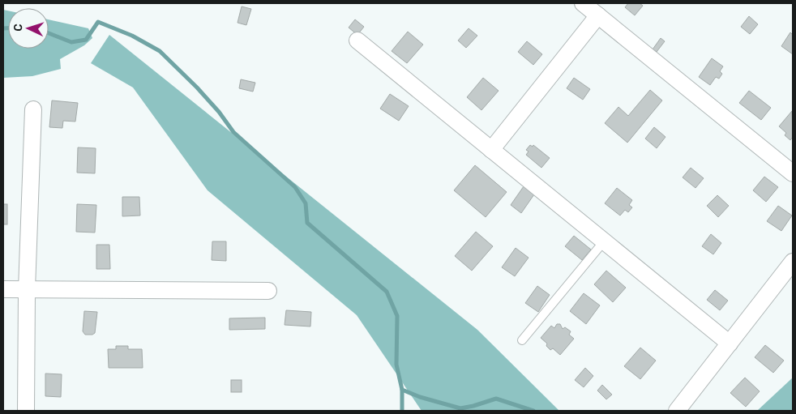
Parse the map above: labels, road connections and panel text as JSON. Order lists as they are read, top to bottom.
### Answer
{
  "north": "left"
}
